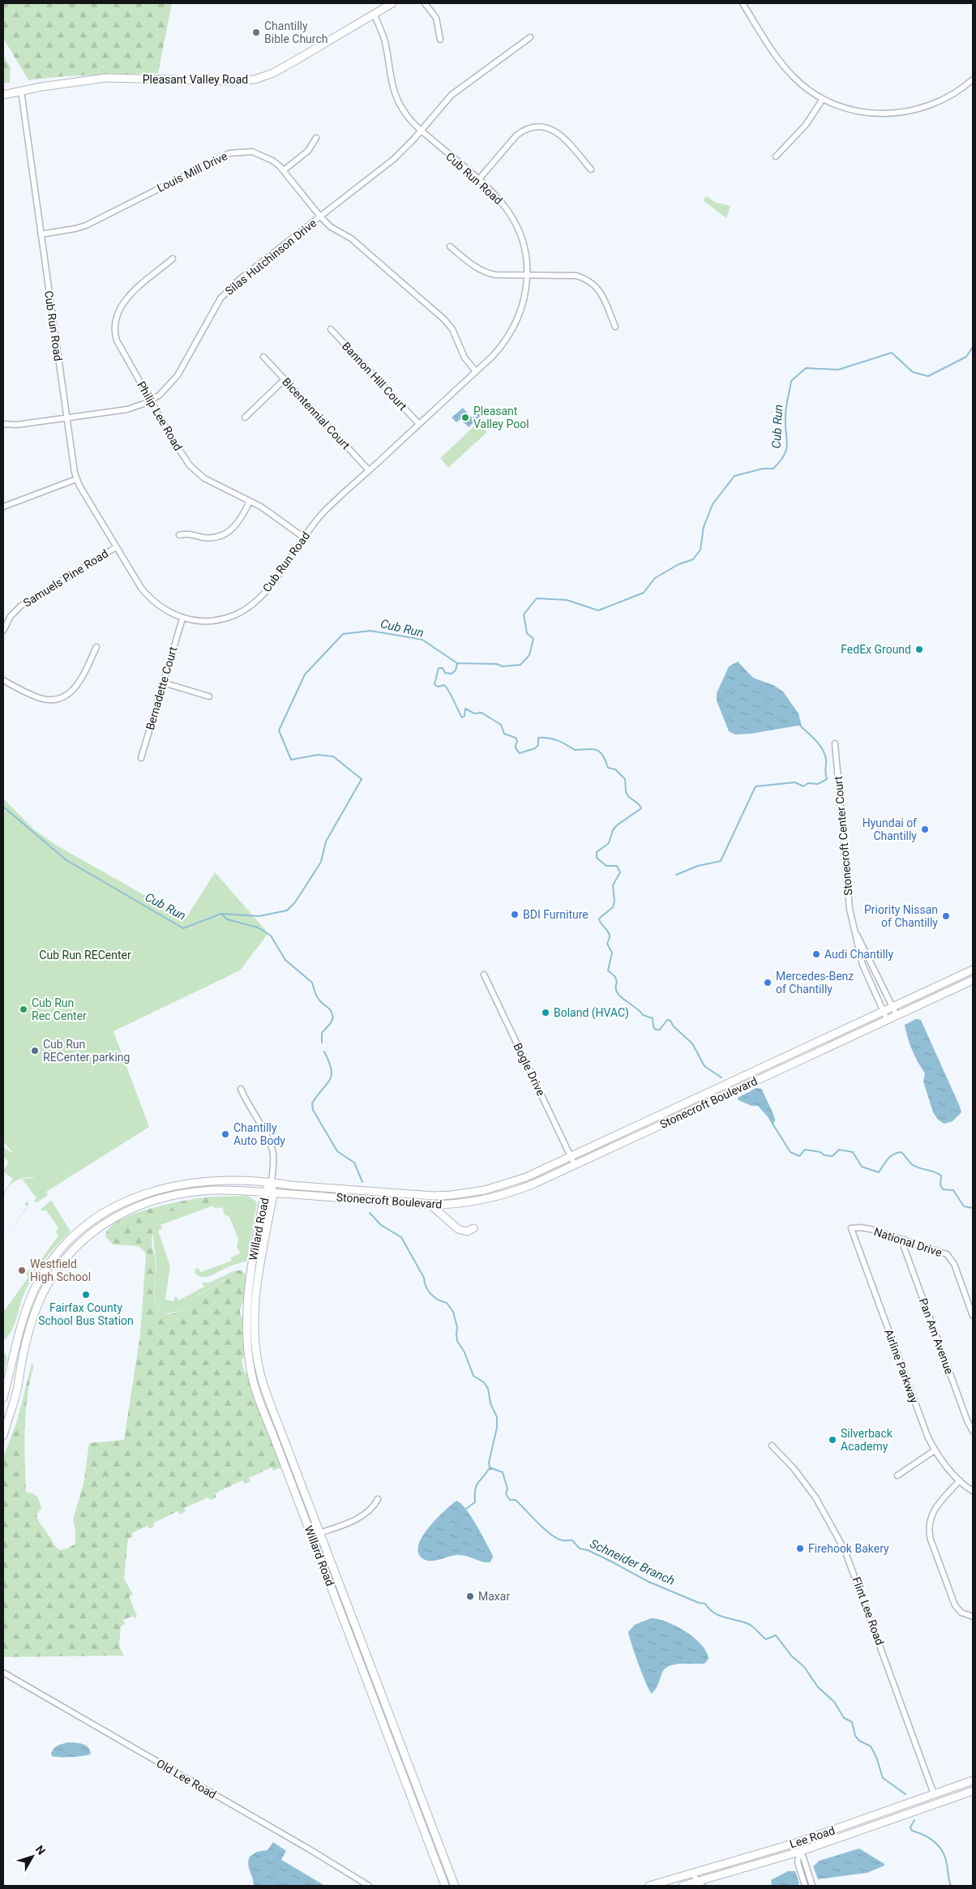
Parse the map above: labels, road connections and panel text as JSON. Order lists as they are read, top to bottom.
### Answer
{
  "streets": {
    "main road": [
      "Pleasant Valley Road",
      "Stonecroft Boulevard",
      "Willard Road",
      "Lee Road"
    ],
    "street": [
      "Louis Mill Drive",
      "Cub Run Road",
      "Silas Hutchinson Drive",
      "Bannon Hill Court",
      "Bicentennial Court",
      "Philip Lee Road",
      "Samuels Pine Road",
      "Bernadette Court",
      "Stonecroft Center Court",
      "Bogle Drive",
      "National Drive",
      "Pan Am Avenue",
      "Airline Parkway",
      "Flint Lee Road",
      "Old Lee Road"
    ]
  },
  "crossings": [
    ["Pleasant Valley Road", "Cub Run Road"],
    ["Louis Mill Drive", "Cub Run Road"],
    ["Louis Mill Drive", "Silas Hutchinson Drive"],
    ["Cub Run Road", "Silas Hutchinson Drive"],
    ["Cub Run Road", "Bannon Hill Court"],
    ["Cub Run Road", "Bicentennial Court"],
    ["Cub Run Road", "Philip Lee Road"],
    ["Cub Run Road", "Samuels Pine Road"],
    ["Cub Run Road", "Bernadette Court"],
    ["Silas Hutchinson Drive", "Philip Lee Road"],
    ["Stonecroft Center Court", "Stonecroft Boulevard"],
    ["Bogle Drive", "Stonecroft Boulevard"],
    ["Stonecroft Boulevard", "Willard Road"],
    ["National Drive", "Pan Am Avenue"],
    ["National Drive", "Airline Parkway"],
    ["Flint Lee Road", "Lee Road"]
  ],
  "water": ["Cub Run", "Schneider Branch"],
  "parks": ["Cub Run RECenter"],
  "places": [
    "Chantilly Bible Church",
    "Pleasant Valley Pool",
    "FedEx Ground",
    "Hyundai of Chantilly",
    "BDI Furniture",
    "Priority Nissan of Chantilly",
    "Audi Chantilly",
    "Mercedes-Benz of Chantilly",
    "Cub Run Rec Center",
    "Boland (HVAC)",
    "Cub Run RECenter parking",
    "Chantilly Auto Body",
    "Westfield High School",
    "Fairfax County School Bus Station",
    "Silverback Academy",
    "Firehook Bakery",
    "Maxar"
  ],
  "north": "top right"
}
